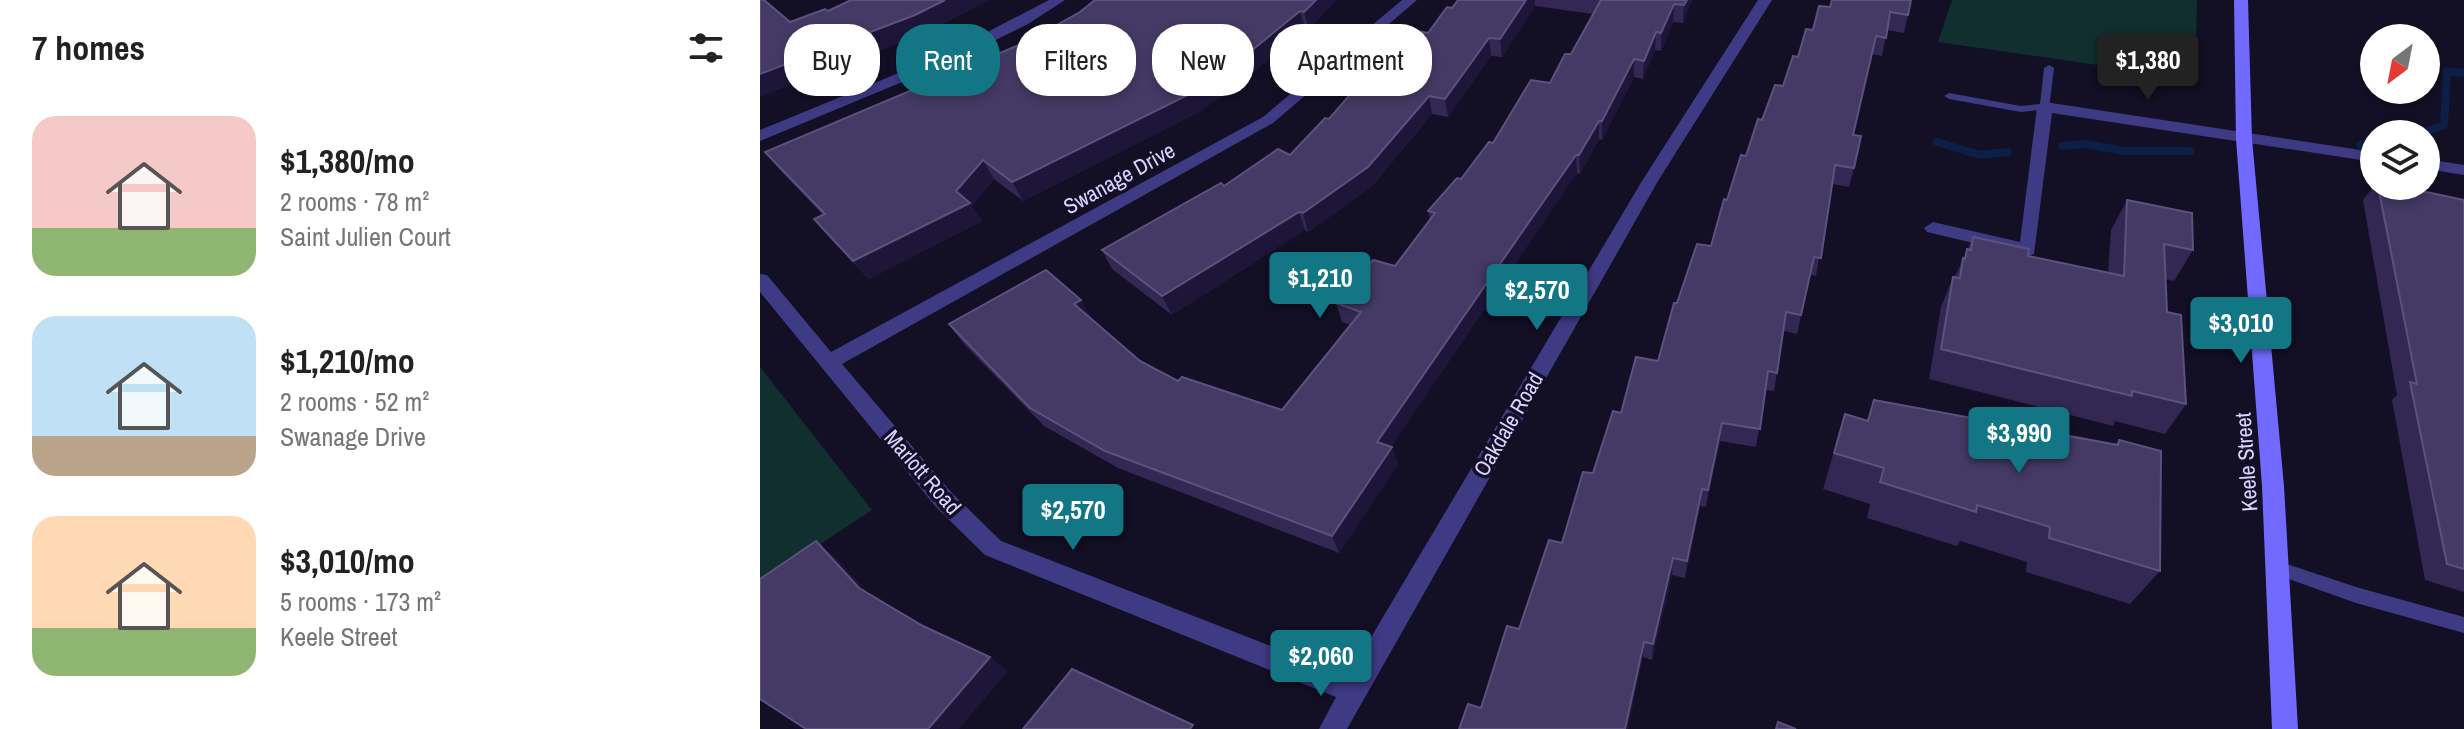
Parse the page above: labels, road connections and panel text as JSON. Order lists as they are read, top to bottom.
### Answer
{
  "streets": {
    "main road": ["Keele Street"],
    "street": ["Swanage Drive", "Oakdale Road", "Marlott Road"]
  },
  "crossings": [
    ["Swanage Drive", "Marlott Road"],
    ["Oakdale Road", "Marlott Road"]
  ],
  "north": "bottom left",
  "page": {
    "heading": "7 homes",
    "chip": [
      "Buy",
      "Rent",
      "Filters",
      "New",
      "Apartment"
    ],
    "price": [
      "$1,380",
      "$1,210",
      "$2,570",
      "$3,010",
      "$3,990",
      "$2,570",
      "$2,060"
    ],
    "list": [
      {
        "name": "$1,380/mo",
        "note": "2 rooms · 78 m² · Saint Julien Court"
      },
      {
        "name": "$1,210/mo",
        "note": "2 rooms · 52 m² · Swanage Drive"
      },
      {
        "name": "$3,010/mo",
        "note": "5 rooms · 173 m² · Keele Street"
      }
    ]
  }
}
